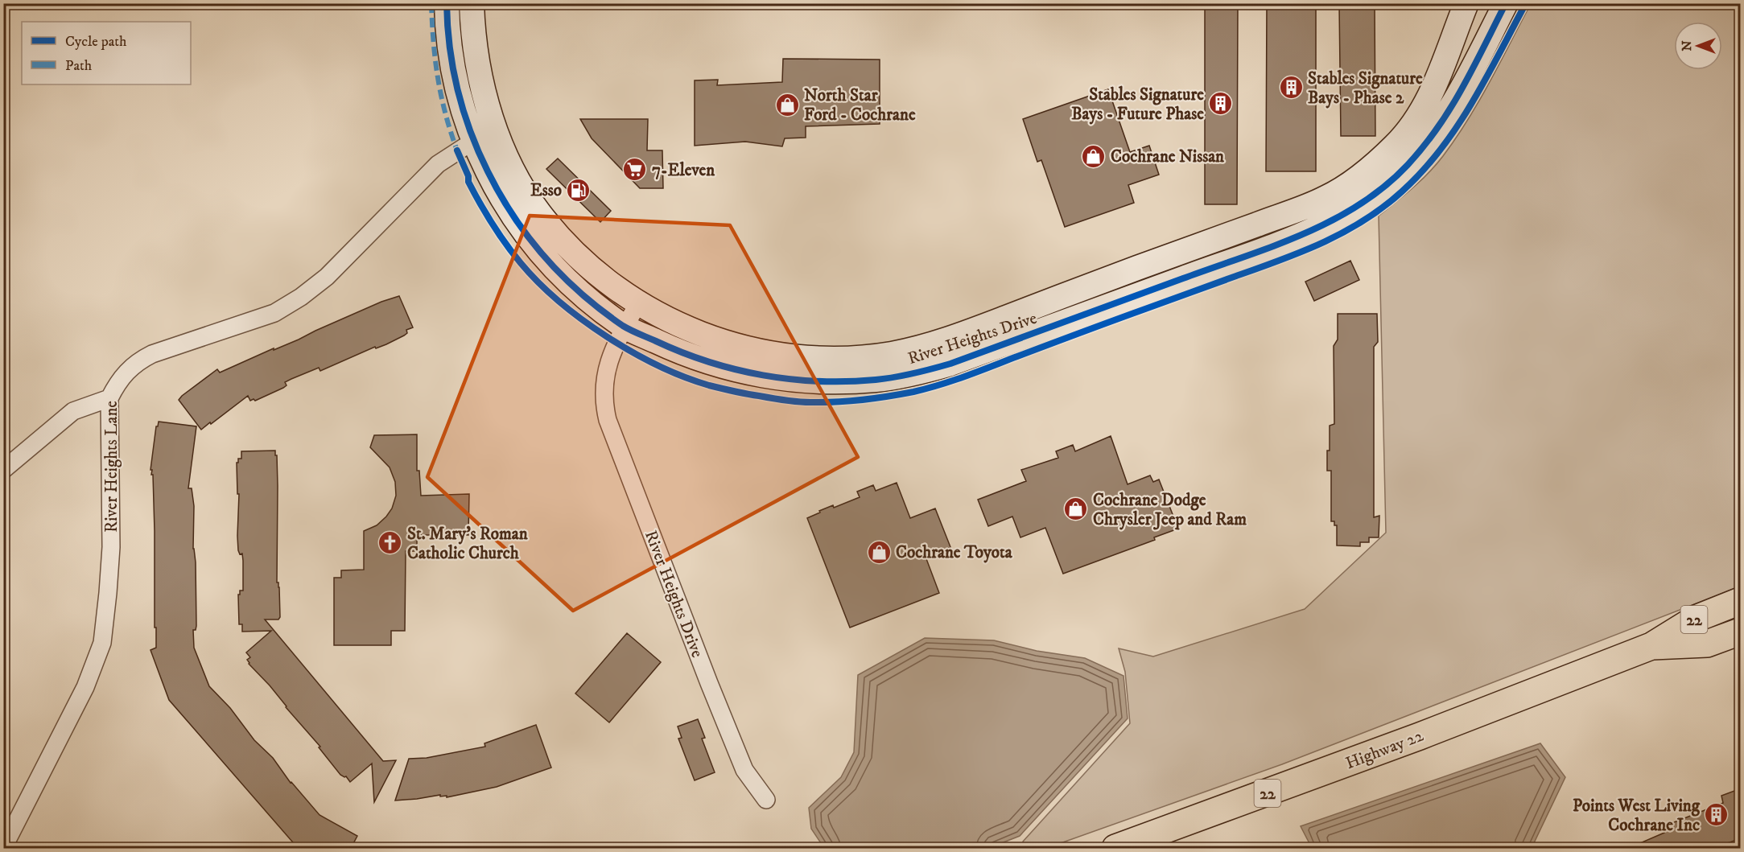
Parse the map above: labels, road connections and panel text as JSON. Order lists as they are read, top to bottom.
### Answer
{
  "streets": {
    "main road": ["22", "Highway 22"],
    "street": ["River Heights Drive", "River Heights Lane"]
  },
  "crossings": [
    ["River Heights Drive", "River Heights Lane"]
  ],
  "places": {
    "building": ["Stables Signature Bays - Phase 2", "Stables Signature Bays - Future Phase", "Points West Living Cochrane Inc"],
    "shop": [
      "North Star Ford - Cochrane",
      "Cochrane Nissan",
      "Cochrane Dodge Chrysler Jeep and Ram",
      "Cochrane Toyota"
    ],
    "supermarket": ["7-Eleven"],
    "fuel station": ["Esso"],
    "church": ["St. Mary's Roman Catholic Church"]
  },
  "legend": ["Cycle path", "Path"],
  "north": "left"
}
